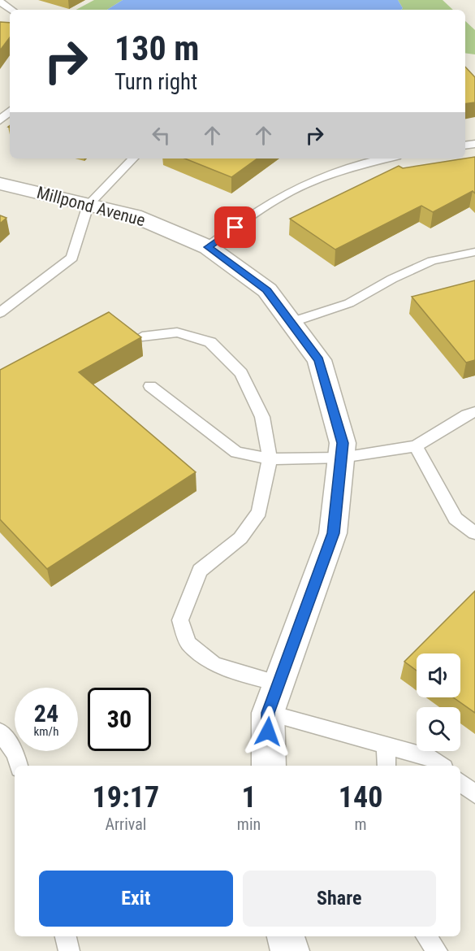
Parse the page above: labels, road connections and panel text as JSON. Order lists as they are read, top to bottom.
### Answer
{
  "streets": {
    "street": ["Millpond Avenue"]
  },
  "page": {
    "turn": ["130 m", "Turn right"],
    "speed": "24 km/h",
    "limit": "30",
    "eta": [
      "19:17",
      "Arrival",
      "1",
      "min",
      "140",
      "m"
    ],
    "buttons": ["Exit", "Share"]
  }
}
